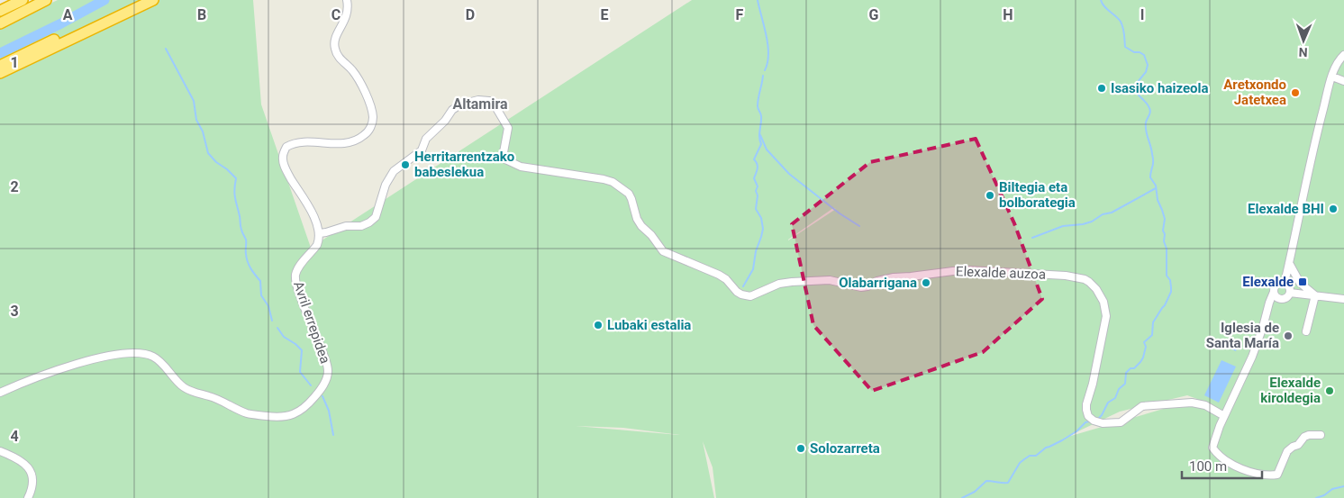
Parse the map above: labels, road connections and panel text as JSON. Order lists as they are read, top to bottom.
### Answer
{
  "streets": {
    "street": ["Elexalde auzoa", "Avril errepidea"]
  },
  "crossings": [
    ["Elexalde auzoa", "Avril errepidea"]
  ],
  "districts": ["Altamira"],
  "places": {
    "other": [
      "Isasiko haizeola",
      "Aretxondo Jatetxea",
      "Herritarrentzako babeslekua",
      "Biltegia eta bolborategia",
      "Elexalde BHI",
      "Olabarrigana",
      "Lubaki estalia",
      "Iglesia de Santa María",
      "Elexalde kiroldegia",
      "Solozarreta"
    ],
    "transit": ["Elexalde"]
  },
  "scale_bar": "100 m",
  "north": "bottom",
  "grid": {
    "columns": [
      "A",
      "B",
      "C",
      "D",
      "E",
      "F",
      "G",
      "H",
      "I"
    ],
    "rows": [
      "1",
      "2",
      "3",
      "4"
    ]
  }
}
